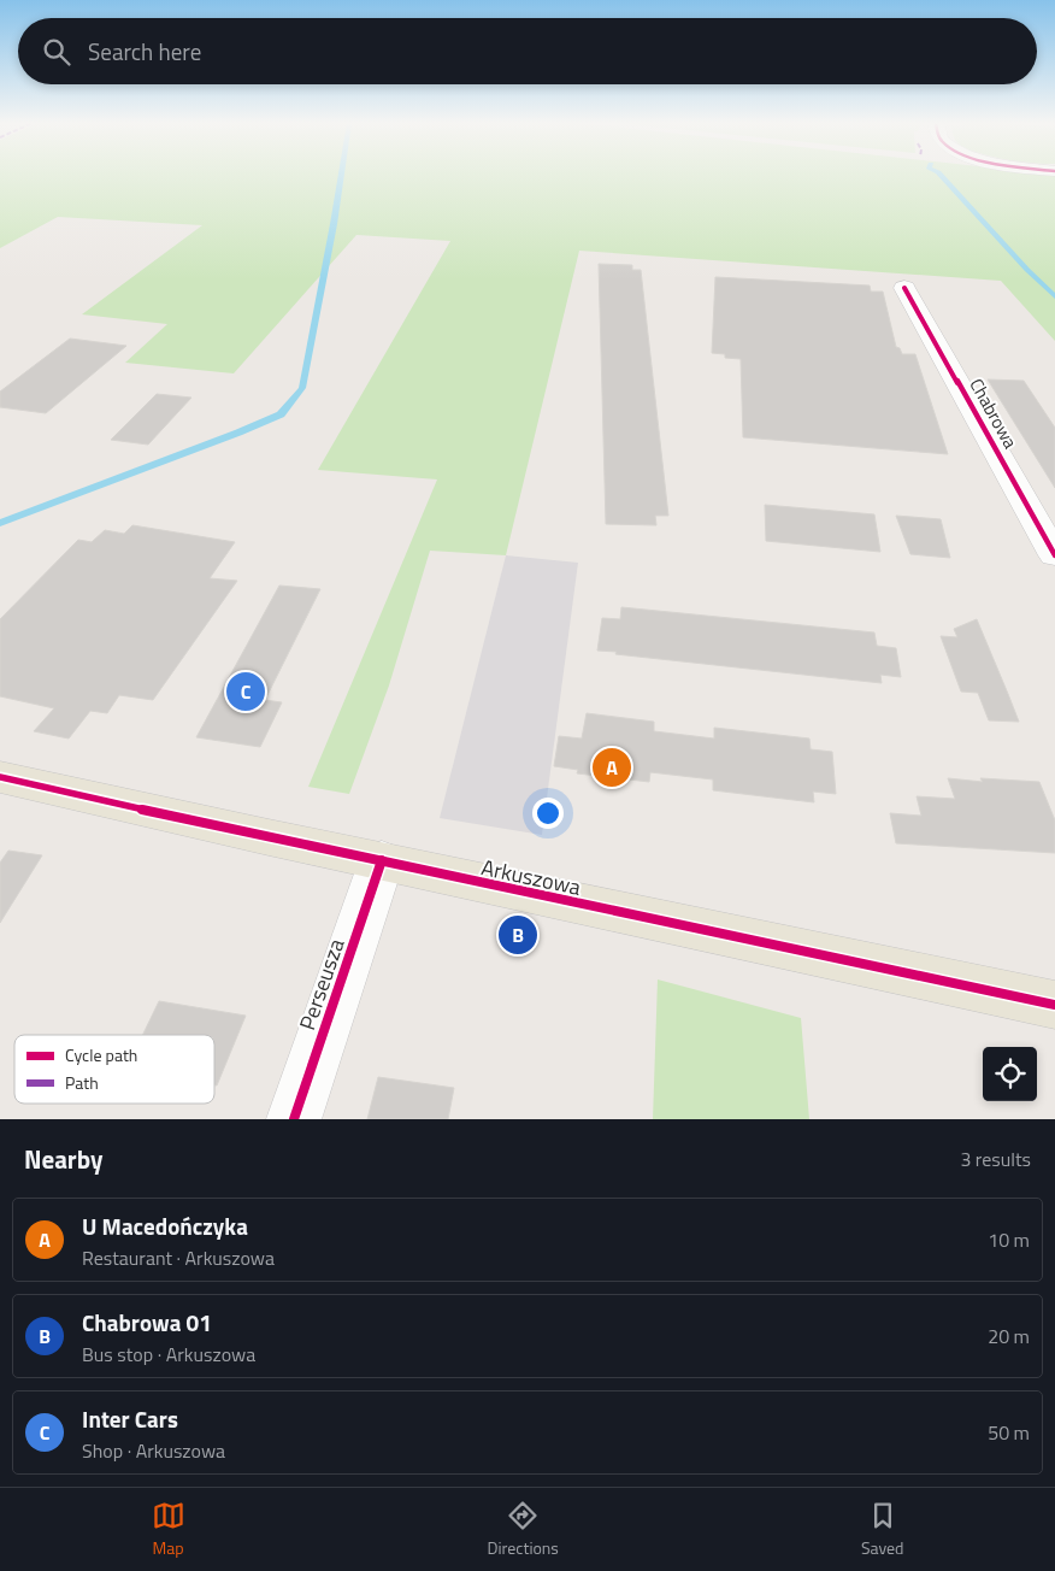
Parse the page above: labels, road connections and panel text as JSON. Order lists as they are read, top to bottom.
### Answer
{
  "streets": {
    "main road": ["Arkuszowa"],
    "street": ["Chabrowa", "Perseusza"]
  },
  "crossings": [
    ["Arkuszowa", "Perseusza"]
  ],
  "legend": ["Cycle path", "Path"],
  "page": {
    "search": "Search here",
    "pins": ["C", "A", "B"],
    "heading": ["Nearby", "3 results"],
    "list": [
      {
        "mark": "A",
        "name": "U Macedończyka",
        "note": "Restaurant · Arkuszowa",
        "value": "10 m"
      },
      {
        "mark": "B",
        "name": "Chabrowa 01",
        "note": "Bus stop · Arkuszowa",
        "value": "20 m"
      },
      {
        "mark": "C",
        "name": "Inter Cars",
        "note": "Shop · Arkuszowa",
        "value": "50 m"
      }
    ],
    "nav": ["Map", "Directions", "Saved"]
  }
}
